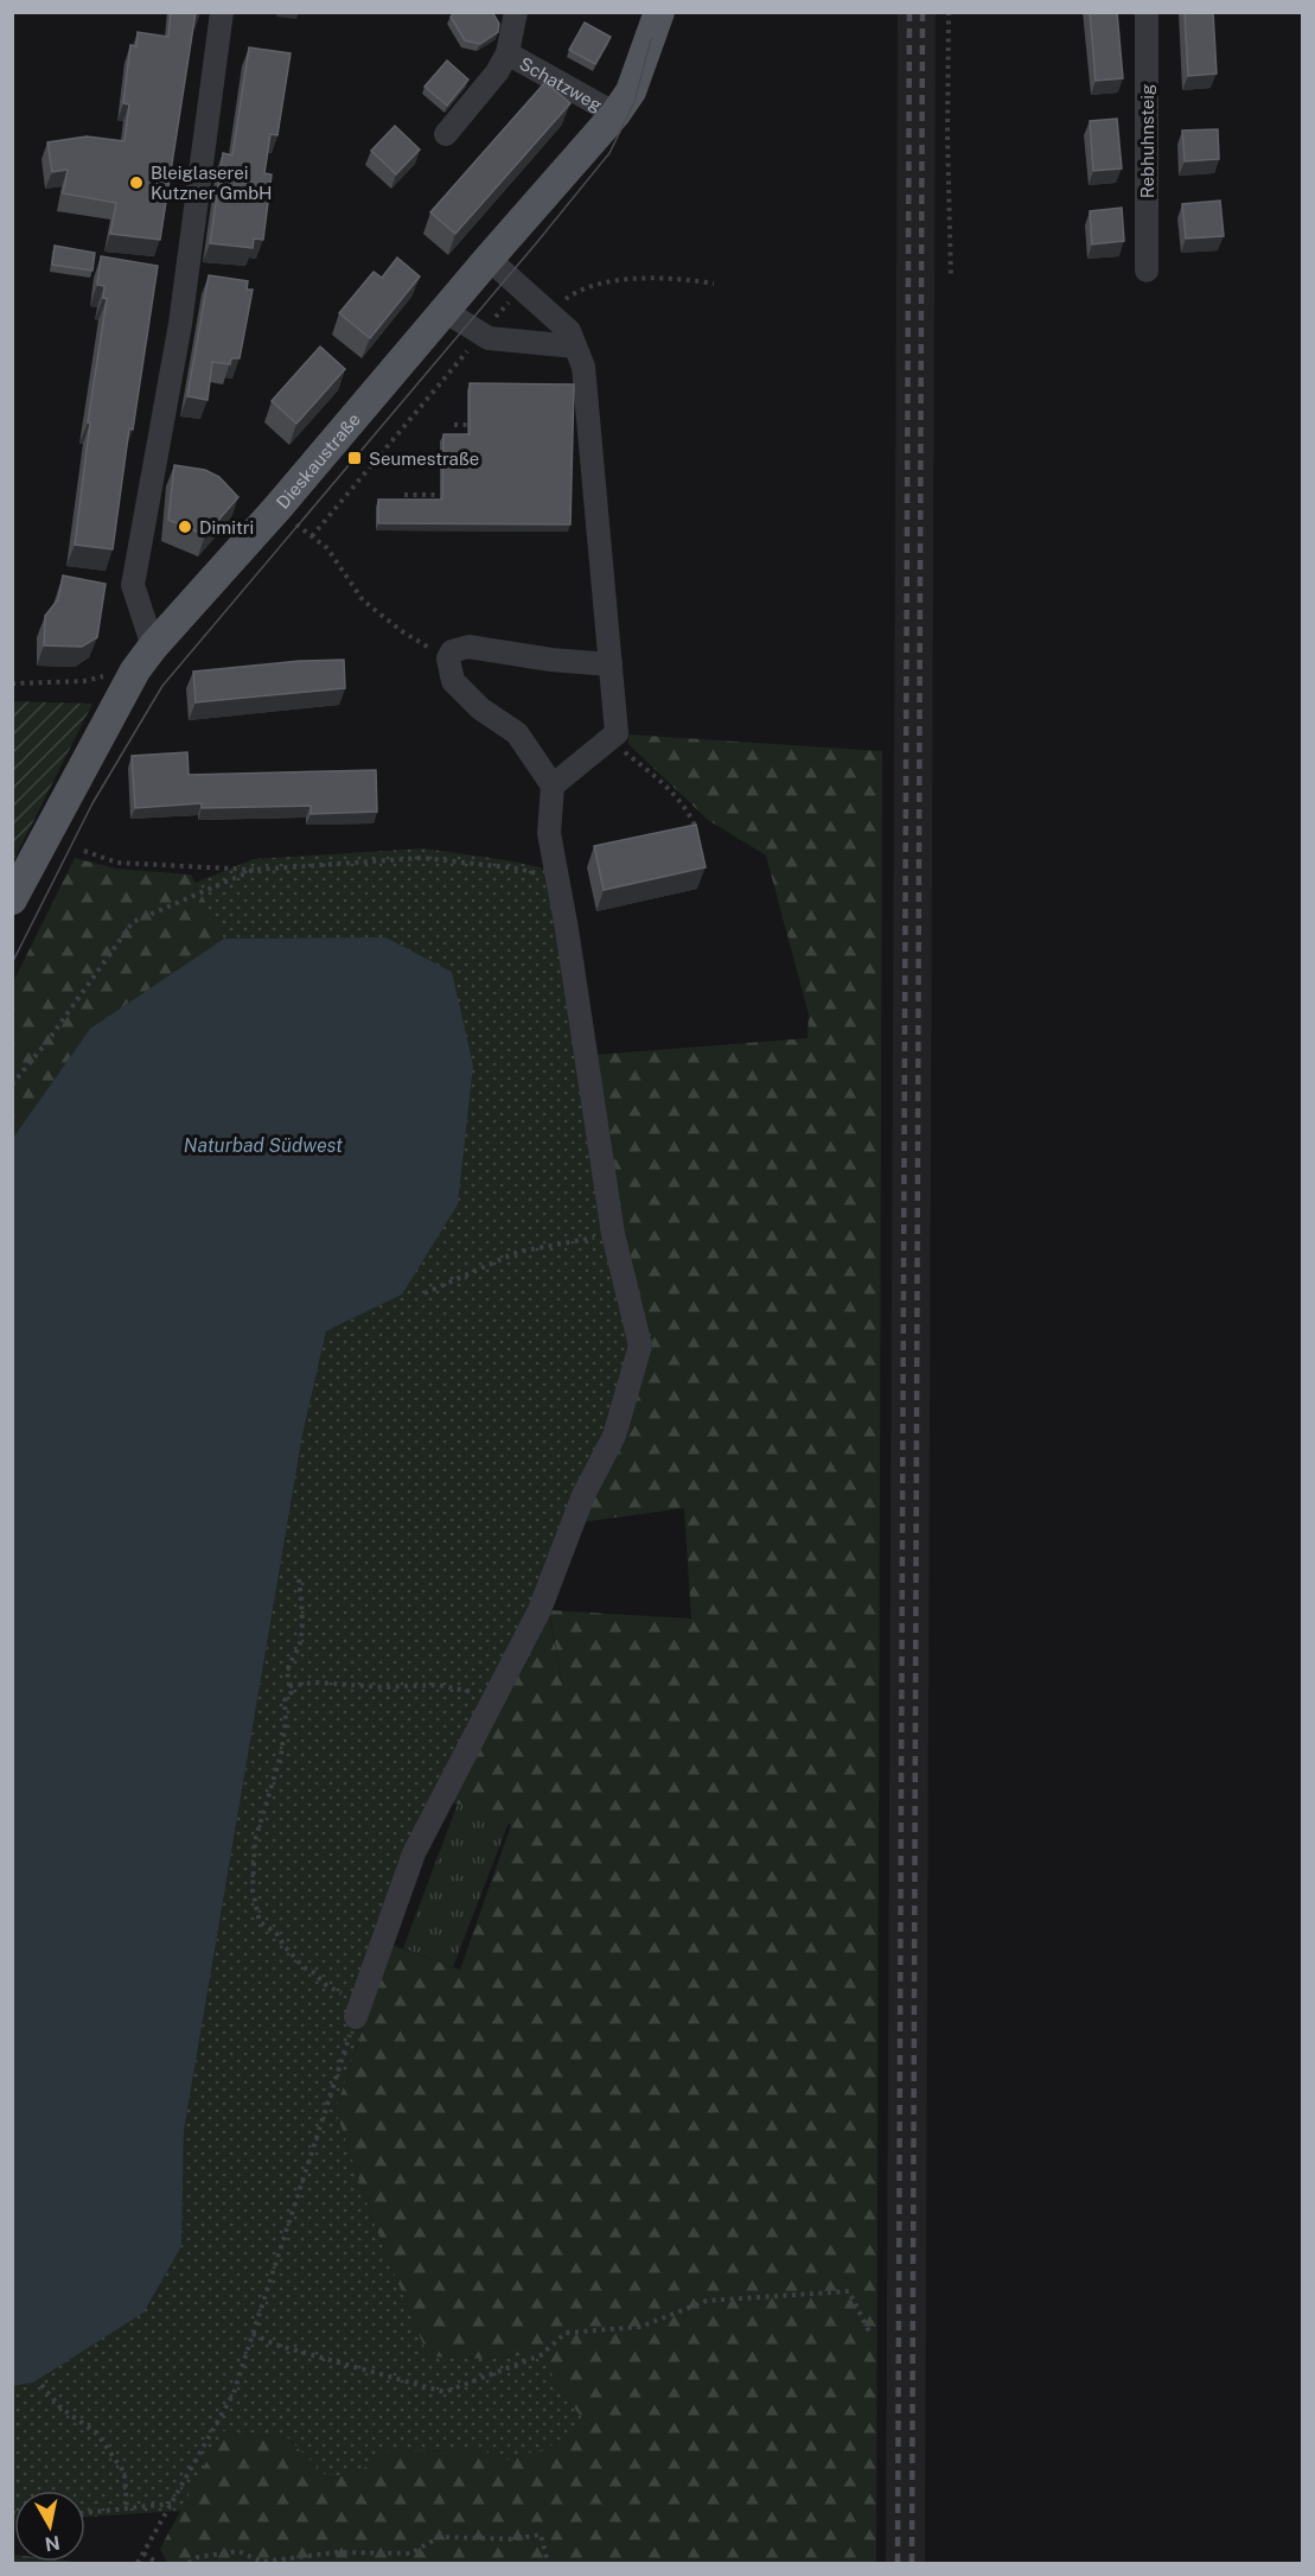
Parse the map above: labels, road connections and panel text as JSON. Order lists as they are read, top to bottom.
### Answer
{
  "streets": {
    "main road": ["Dieskaustraße"],
    "street": ["Schatzweg", "Rebhuhnsteig"]
  },
  "crossings": [
    ["Schatzweg", "Dieskaustraße"]
  ],
  "water": ["Naturbad Südwest"],
  "places": {
    "other": ["Bleiglaserei Kutzner GmbH", "Dimitri"],
    "transit": ["Seumestraße"]
  },
  "north": "bottom"
}
